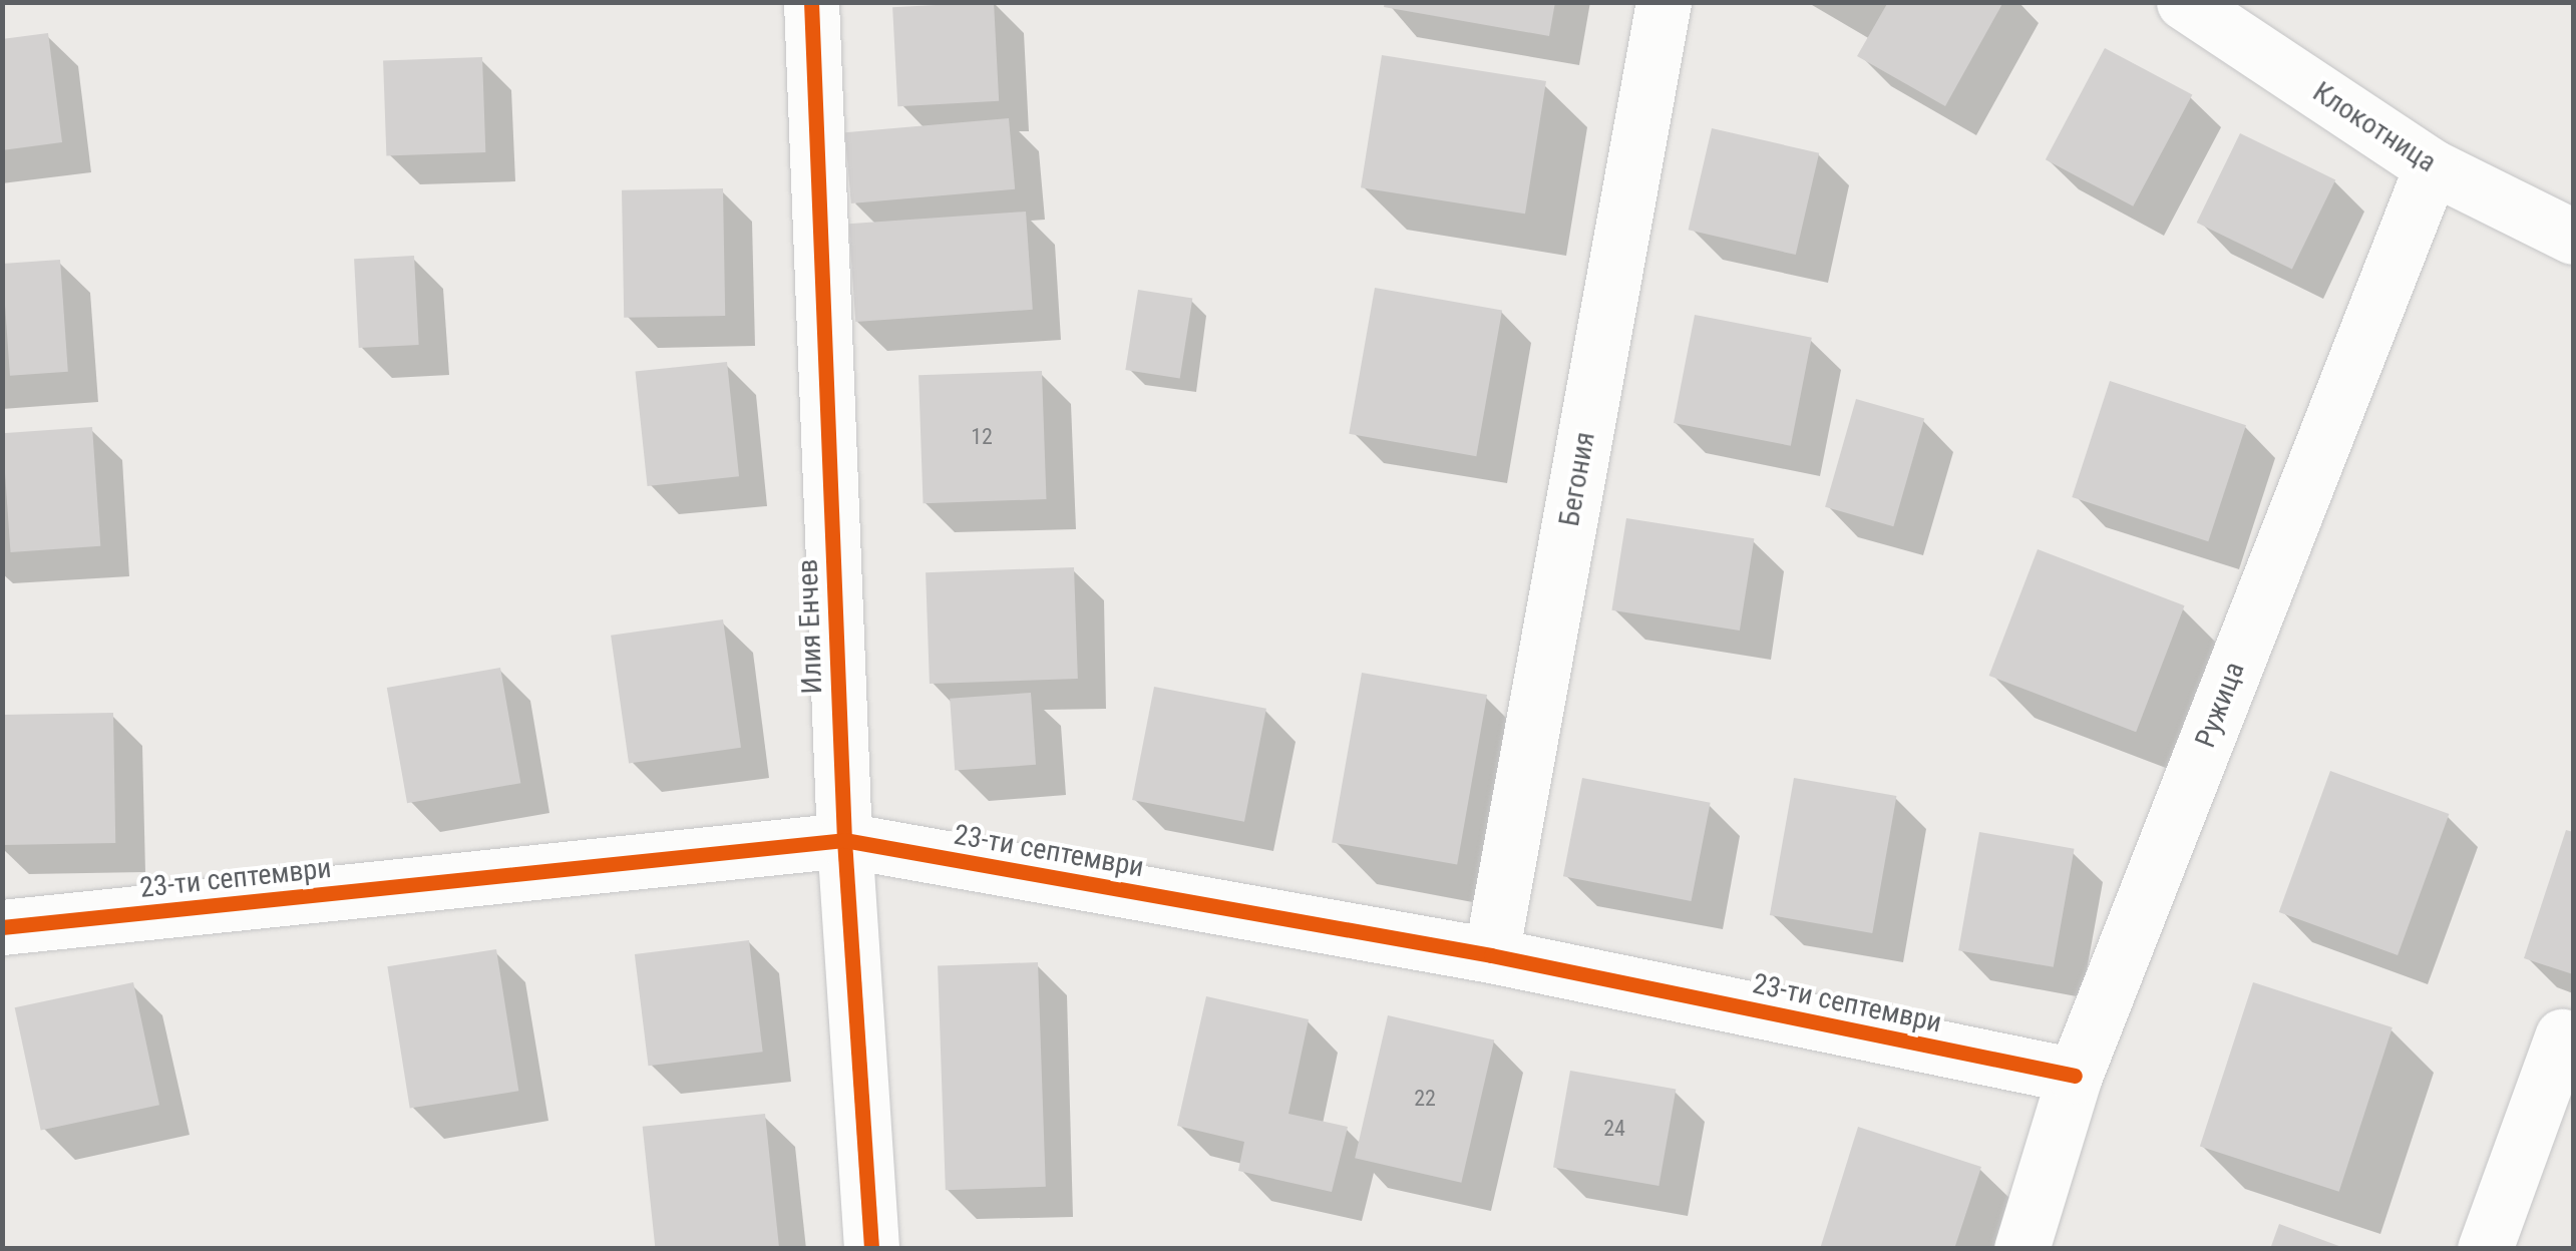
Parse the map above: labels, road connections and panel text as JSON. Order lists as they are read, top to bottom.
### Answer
{
  "streets": {
    "street": [
      "Клокотница",
      "Бегония",
      "Илия Енчев",
      "Ружица",
      "23-ти септември"
    ]
  },
  "crossings": [
    ["Клокотница", "Ружица"],
    ["Бегония", "23-ти септември"],
    ["Илия Енчев", "23-ти септември"],
    ["Ружица", "23-ти септември"]
  ],
  "house_numbers": ["12", "22", "24"]
}
